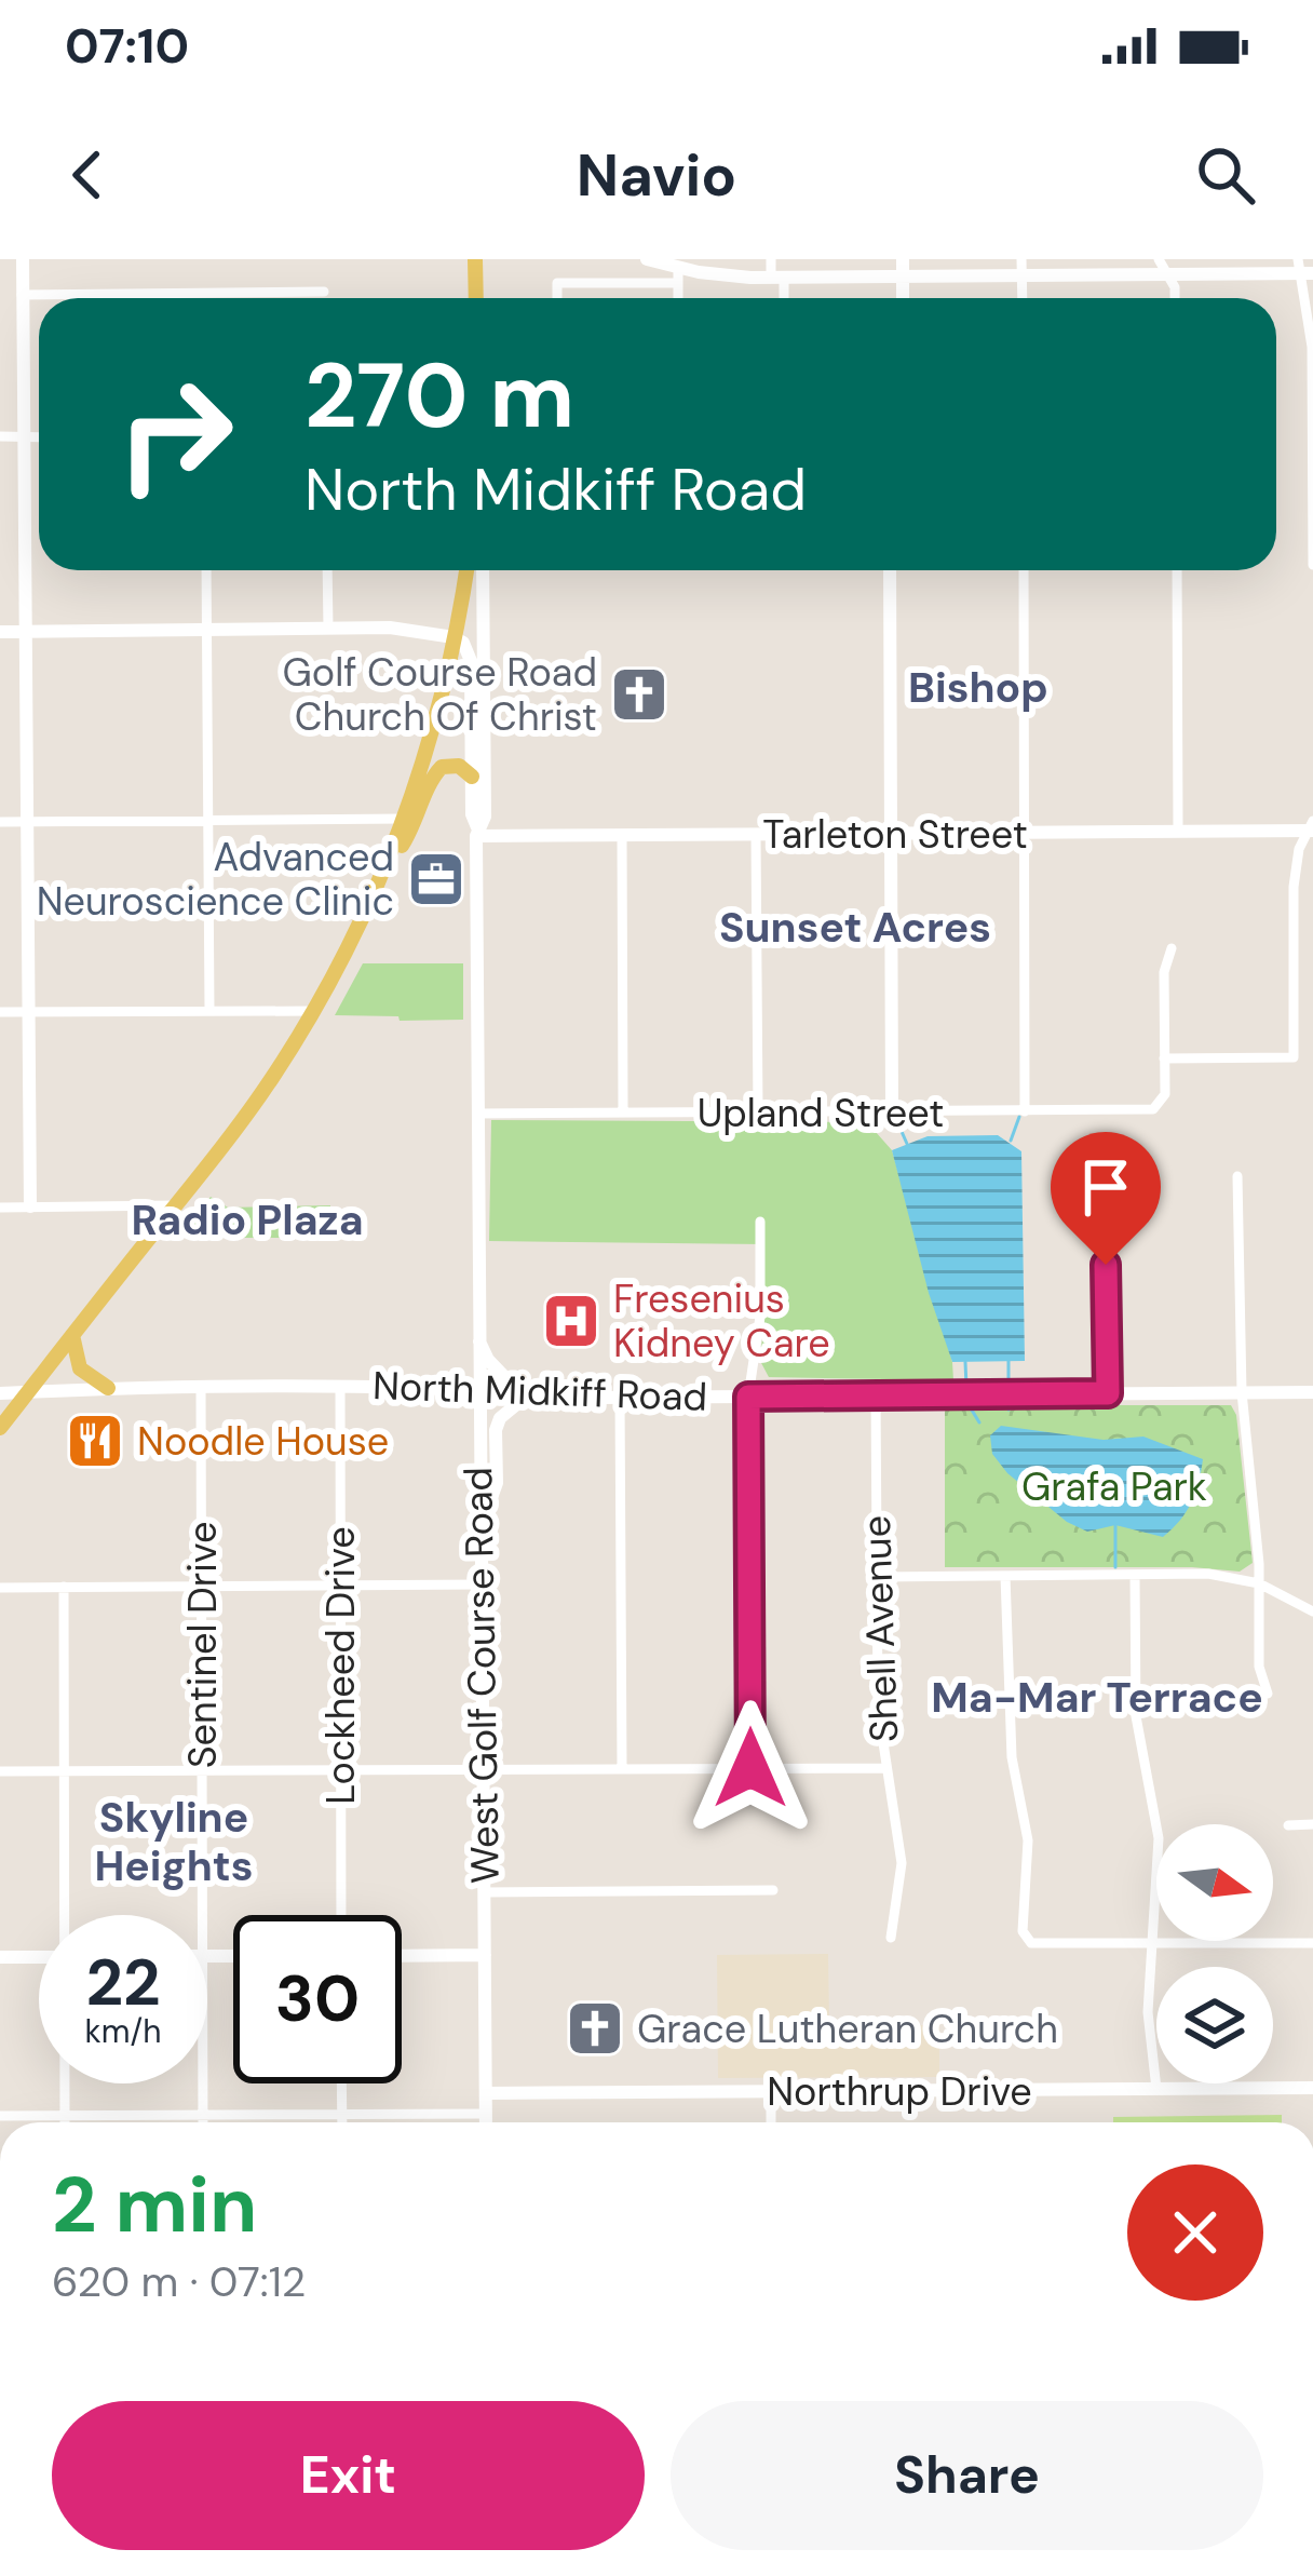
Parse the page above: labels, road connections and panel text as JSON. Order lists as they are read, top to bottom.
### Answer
{
  "streets": {
    "street": [
      "Tarleton Street",
      "Upland Street",
      "North Midkiff Road",
      "Shell Avenue",
      "Sentinel Drive",
      "Lockheed Drive",
      "West Golf Course Road",
      "Northrup Drive"
    ]
  },
  "crossings": [
    ["Tarleton Street", "West Golf Course Road"],
    ["Upland Street", "West Golf Course Road"],
    ["North Midkiff Road", "Shell Avenue"],
    ["North Midkiff Road", "Sentinel Drive"],
    ["North Midkiff Road", "Lockheed Drive"],
    ["North Midkiff Road", "West Golf Course Road"],
    ["West Golf Course Road", "Northrup Drive"]
  ],
  "districts": [
    "Bishop",
    "Sunset Acres",
    "Radio Plaza",
    "Ma-Mar Terrace",
    "Skyline Heights"
  ],
  "parks": ["Grafa Park"],
  "places": {
    "church": ["Golf Course Road Church Of Christ", "Grace Lutheran Church"],
    "office": ["Advanced Neuroscience Clinic"],
    "hospital": ["Fresenius Kidney Care"],
    "restaurant": ["Noodle House"]
  },
  "north": "right",
  "page": {
    "status": "07:10",
    "header": "Navio",
    "turn": ["270 m", "North Midkiff Road"],
    "speed": "22 km/h",
    "limit": "30",
    "heading": ["2 min", "620 m · 07:12"],
    "buttons": ["Exit", "Share"]
  }
}
